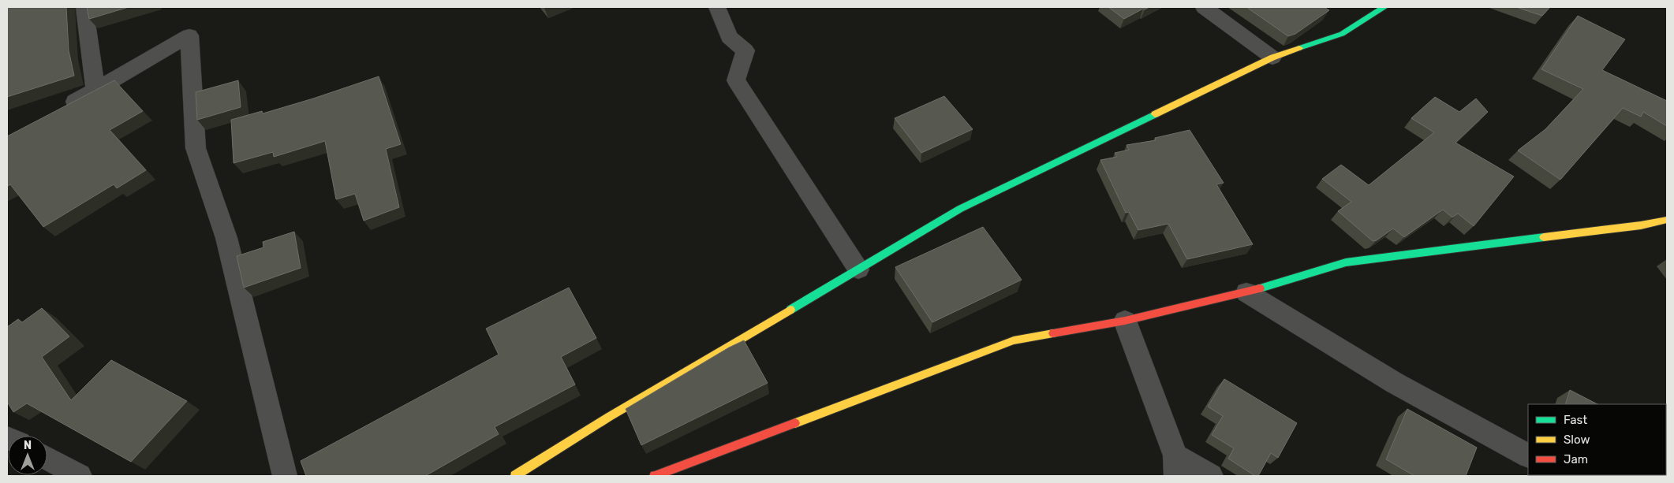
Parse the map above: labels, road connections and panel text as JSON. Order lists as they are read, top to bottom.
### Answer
{
  "legend": ["Fast", "Slow", "Jam"],
  "north": "top"
}
